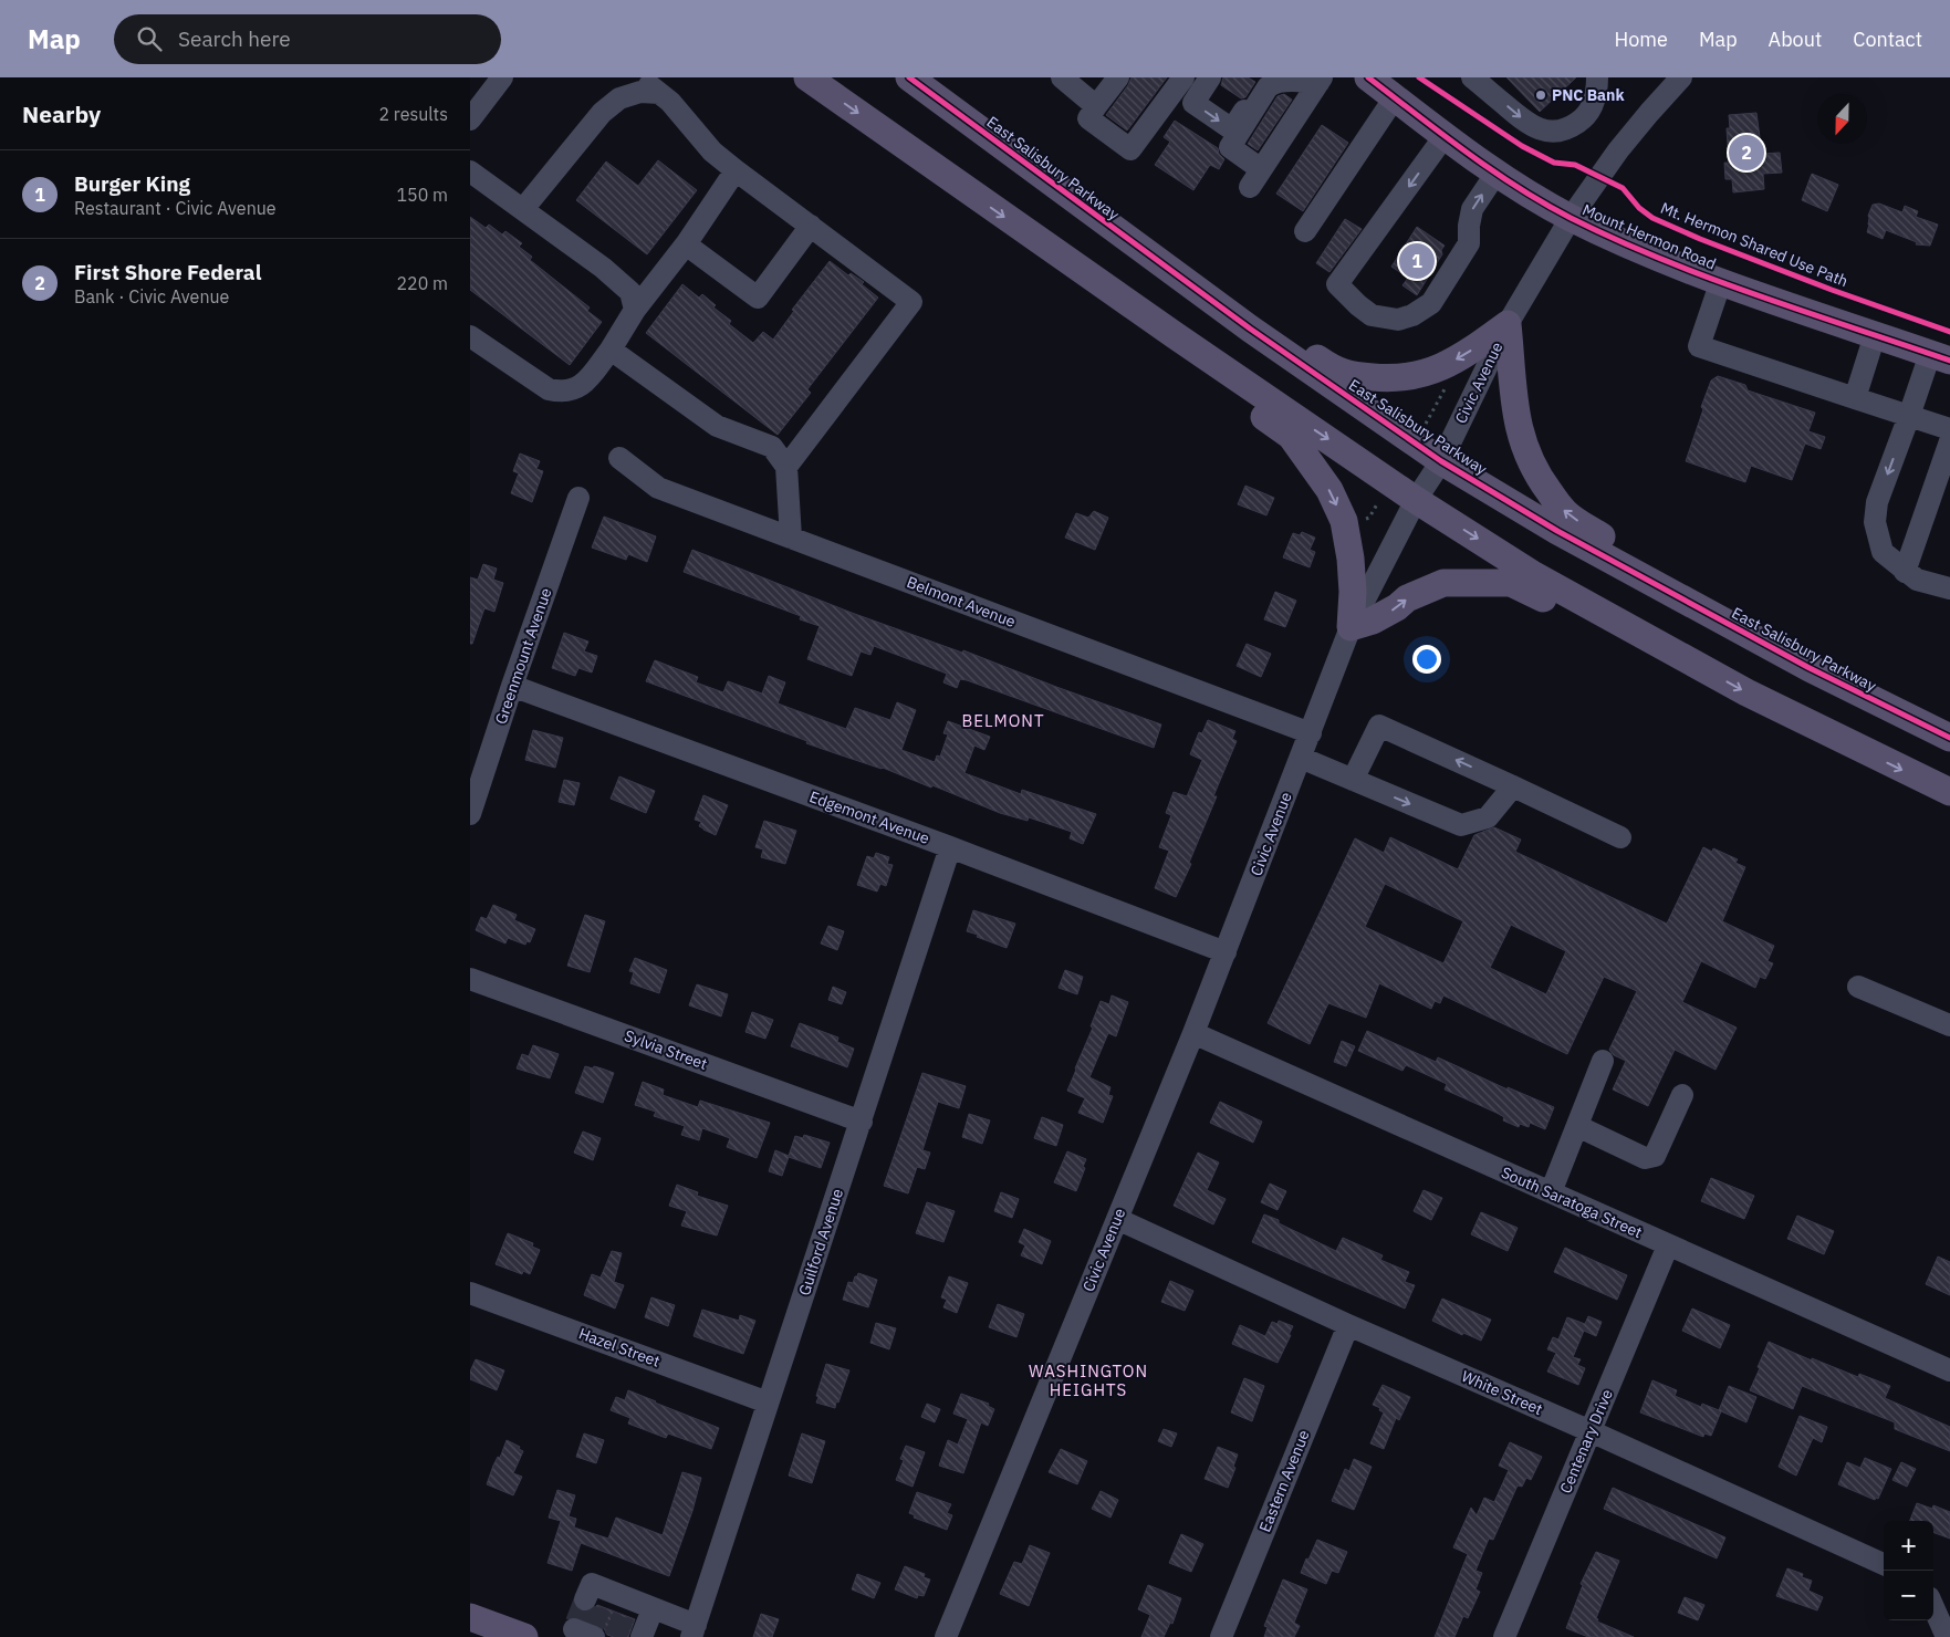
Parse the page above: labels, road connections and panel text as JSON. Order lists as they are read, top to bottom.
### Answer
{
  "streets": {
    "main road": ["East Salisbury Parkway", "Mount Hermon Road"],
    "street": [
      "Civic Avenue",
      "Belmont Avenue",
      "Greenmount Avenue",
      "Edgemont Avenue",
      "Sylvia Street",
      "South Saratoga Street",
      "Guilford Avenue",
      "Hazel Street",
      "White Street",
      "Centenary Drive",
      "Eastern Avenue"
    ],
    "cycle path": ["Mt. Hermon Shared Use Path"]
  },
  "crossings": [
    ["East Salisbury Parkway", "Civic Avenue"],
    ["Mount Hermon Road", "Civic Avenue"],
    ["Civic Avenue", "Belmont Avenue"],
    ["Civic Avenue", "Edgemont Avenue"],
    ["Civic Avenue", "South Saratoga Street"],
    ["Civic Avenue", "White Street"],
    ["Greenmount Avenue", "Edgemont Avenue"],
    ["Edgemont Avenue", "Guilford Avenue"],
    ["Sylvia Street", "Guilford Avenue"],
    ["South Saratoga Street", "Centenary Drive"],
    ["Guilford Avenue", "Hazel Street"],
    ["White Street", "Centenary Drive"],
    ["White Street", "Eastern Avenue"]
  ],
  "districts": ["BELMONT", "WASHINGTON HEIGHTS"],
  "places": ["PNC Bank"],
  "north": "bottom",
  "page": {
    "header": "Map",
    "search": "Search here",
    "nav": [
      "Home",
      "Map",
      "About",
      "Contact"
    ],
    "heading": ["Nearby", "2 results"],
    "pins": ["2", "1"],
    "list": [
      {
        "mark": "1",
        "name": "Burger King",
        "note": "Restaurant · Civic Avenue",
        "value": "150 m"
      },
      {
        "mark": "2",
        "name": "First Shore Federal",
        "note": "Bank · Civic Avenue",
        "value": "220 m"
      }
    ],
    "map_buttons": ["+", "−"]
  }
}
